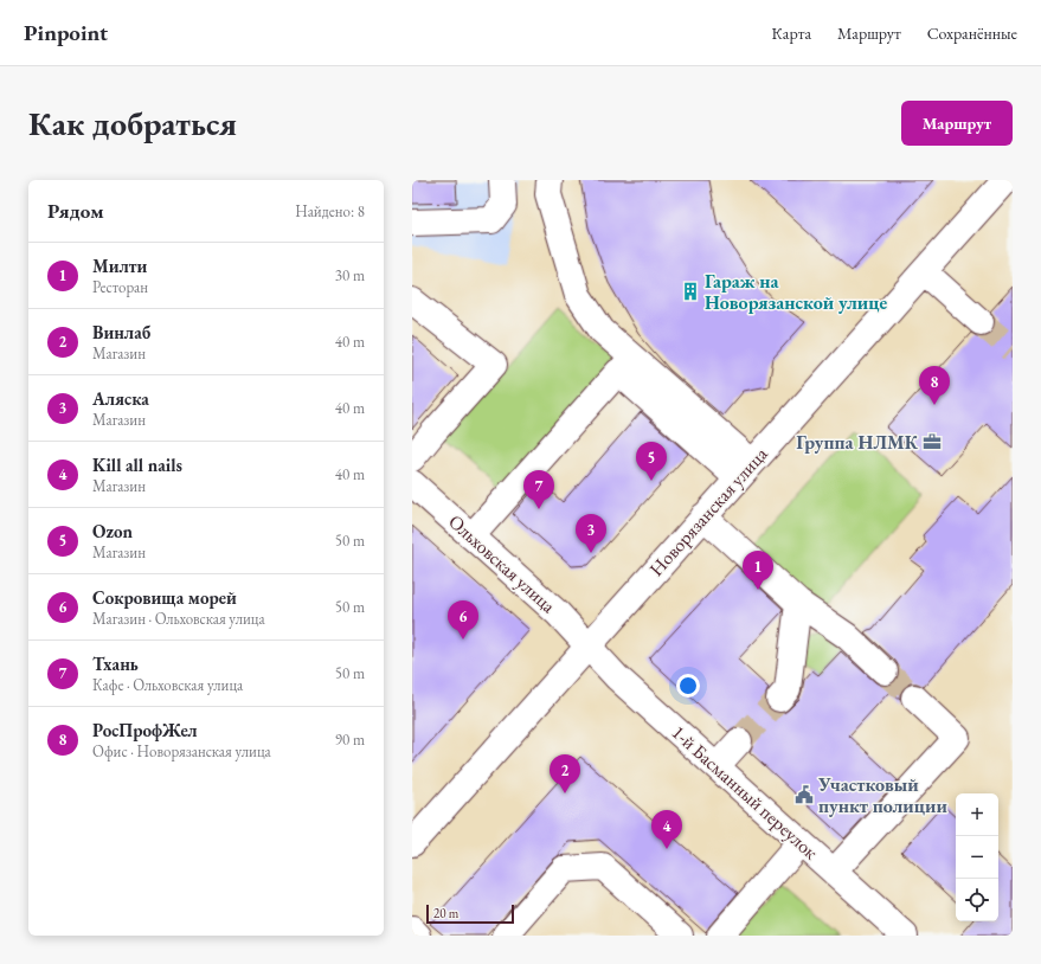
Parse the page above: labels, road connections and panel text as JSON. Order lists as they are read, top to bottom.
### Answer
{
  "streets": {
    "street": ["Новорязанская улица", "Ольховская улица", "1-й Басманный переулок"]
  },
  "crossings": [
    ["Новорязанская улица", "Ольховская улица"],
    ["Новорязанская улица", "1-й Басманный переулок"],
    ["Ольховская улица", "1-й Басманный переулок"]
  ],
  "places": {
    "building": ["Гараж на Новорязанской улице"],
    "office": ["Группа НЛМК"],
    "public building": ["Участковый пункт полиции"]
  },
  "scale_bar": "20 m",
  "page": {
    "header": "Pinpoint",
    "nav": ["Карта", "Маршрут", "Сохранённые"],
    "buttons": "Маршрут",
    "title": "Как добраться",
    "heading": ["Рядом", "Найдено: 8"],
    "list": [
      {
        "mark": "1",
        "name": "Милти",
        "note": "Ресторан",
        "value": "30 m"
      },
      {
        "mark": "2",
        "name": "Винлаб",
        "note": "Магазин",
        "value": "40 m"
      },
      {
        "mark": "3",
        "name": "Аляска",
        "note": "Магазин",
        "value": "40 m"
      },
      {
        "mark": "4",
        "name": "Kill all nails",
        "note": "Магазин",
        "value": "40 m"
      },
      {
        "mark": "5",
        "name": "Ozon",
        "note": "Магазин",
        "value": "50 m"
      },
      {
        "mark": "6",
        "name": "Сокровища морей",
        "note": "Магазин · Ольховская улица",
        "value": "50 m"
      },
      {
        "mark": "7",
        "name": "Тхань",
        "note": "Кафе · Ольховская улица",
        "value": "50 m"
      },
      {
        "mark": "8",
        "name": "РосПрофЖел",
        "note": "Офис · Новорязанская улица",
        "value": "90 m"
      }
    ],
    "pins": [
      "8",
      "5",
      "7",
      "3",
      "1",
      "6",
      "2",
      "4"
    ],
    "map_buttons": ["+", "−"],
    "scale": "20 m"
  }
}
